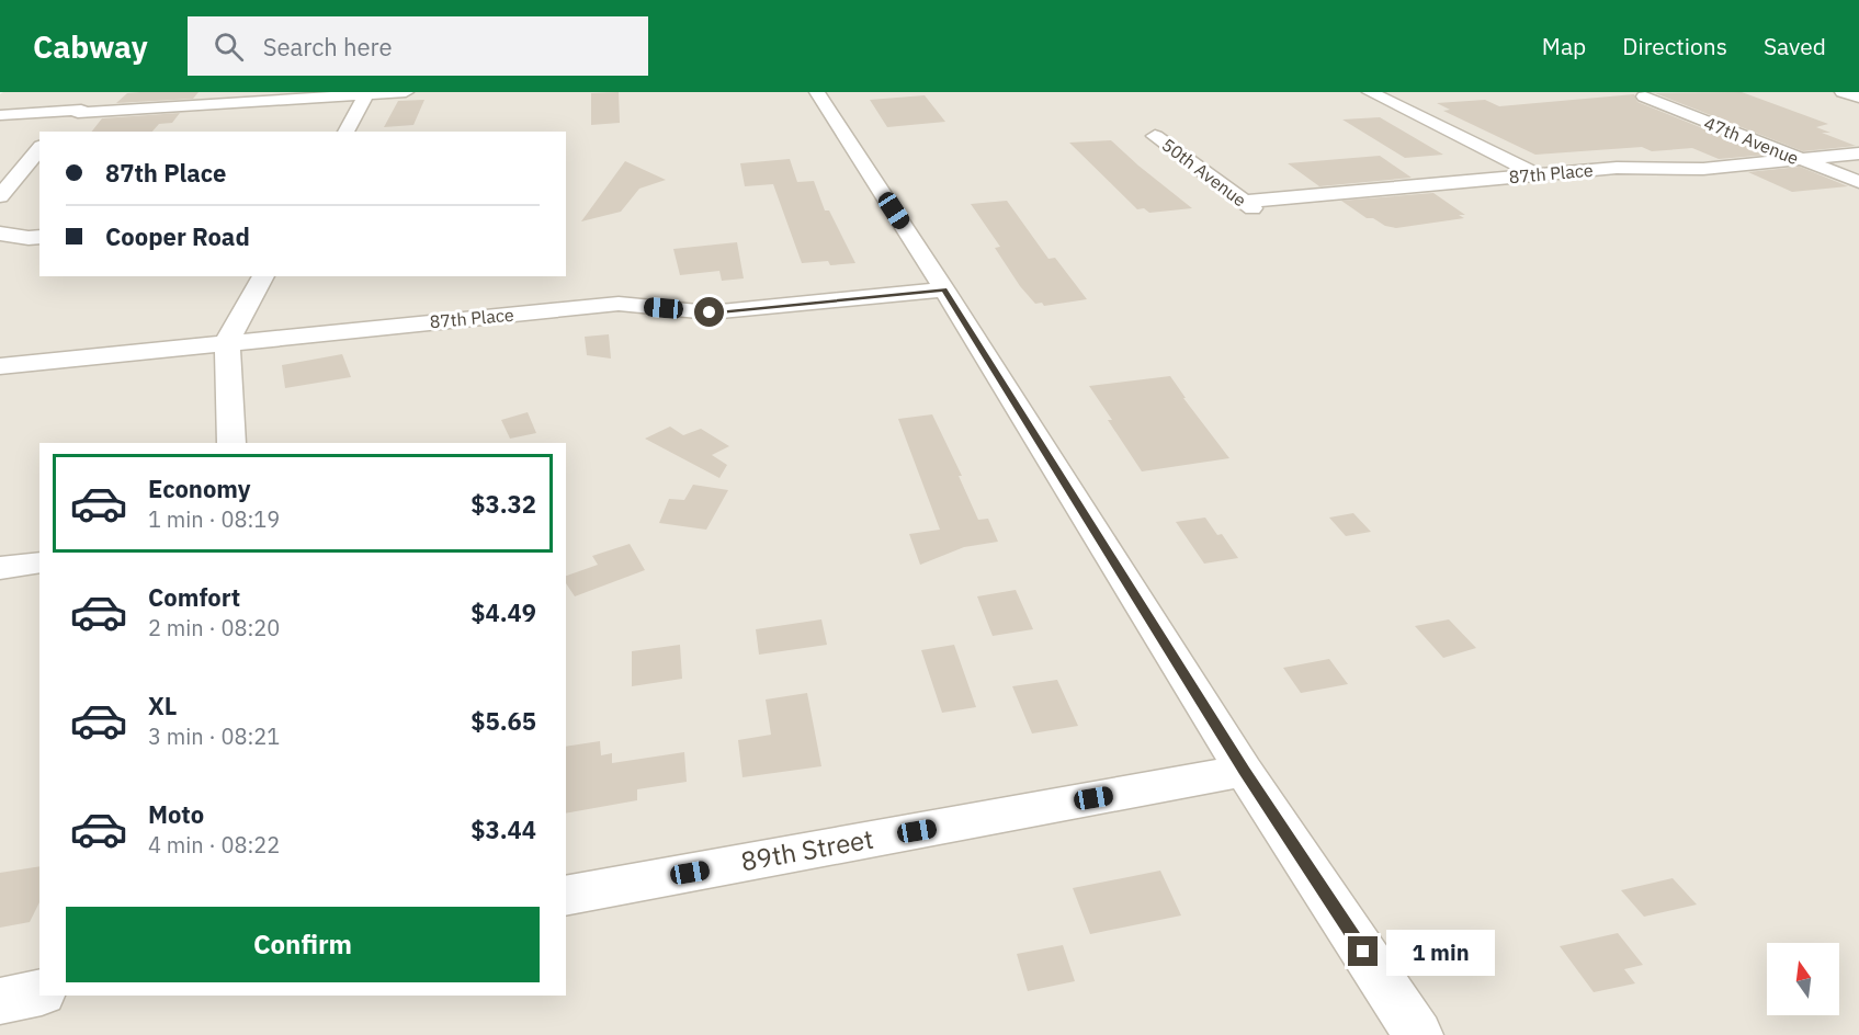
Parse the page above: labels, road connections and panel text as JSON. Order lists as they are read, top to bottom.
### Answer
{
  "streets": {
    "street": [
      "47th Avenue",
      "50th Avenue",
      "87th Place",
      "89th Street"
    ]
  },
  "crossings": [
    ["47th Avenue", "87th Place"],
    ["50th Avenue", "87th Place"]
  ],
  "north": "top",
  "page": {
    "header": "Cabway",
    "search": "Search here",
    "nav": ["Map", "Directions", "Saved"],
    "banner": ["87th Place", "Cooper Road"],
    "list": [
      {
        "name": "Economy",
        "note": "1 min · 08:19",
        "value": "$3.32"
      },
      {
        "name": "Comfort",
        "note": "2 min · 08:20",
        "value": "$4.49"
      },
      {
        "name": "XL",
        "note": "3 min · 08:21",
        "value": "$5.65"
      },
      {
        "name": "Moto",
        "note": "4 min · 08:22",
        "value": "$3.44"
      }
    ],
    "buttons": "Confirm",
    "bubble": "1 min"
  }
}
